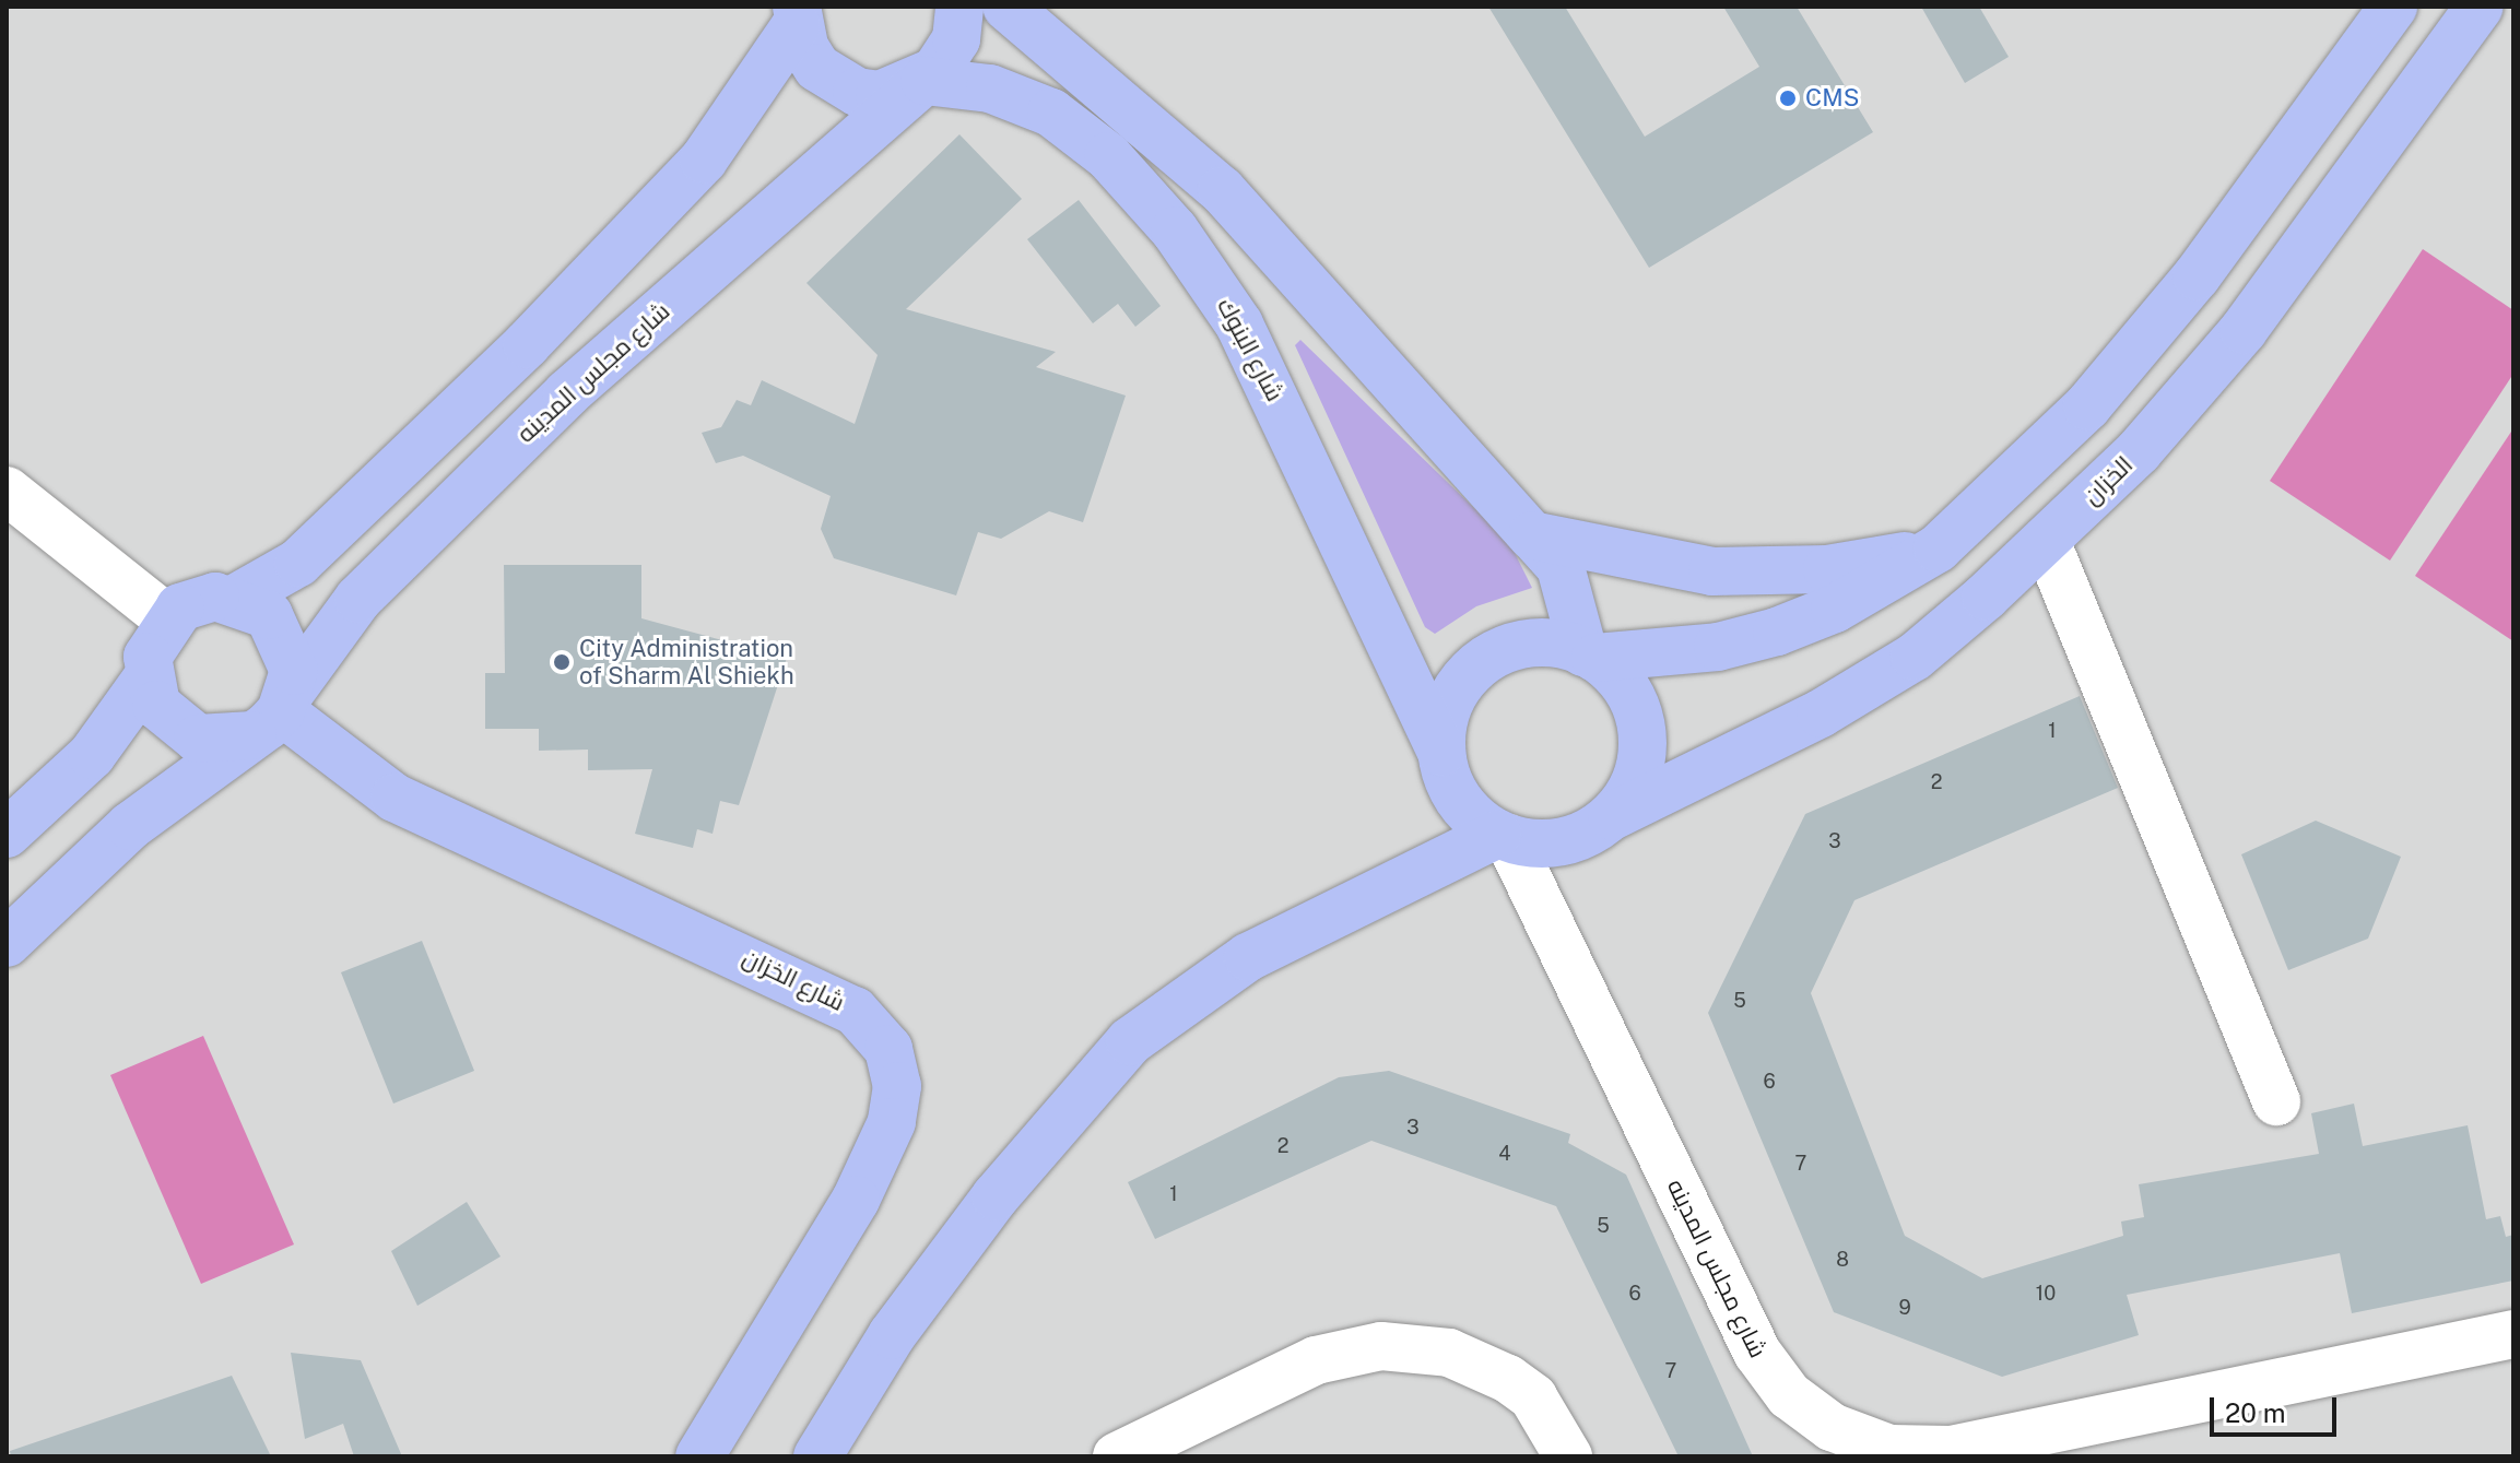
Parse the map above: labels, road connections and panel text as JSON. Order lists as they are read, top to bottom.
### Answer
{
  "streets": {
    "main road": [
      "شارع البنوك",
      "شارع مجلس المدينه",
      "الخزان",
      "شارع الخزان"
    ]
  },
  "crossings": [
    ["شارع البنوك", "شارع مجلس المدينه"],
    ["شارع البنوك", "الخزان"],
    ["شارع مجلس المدينه", "الخزان"],
    ["شارع مجلس المدينه", "شارع الخزان"]
  ],
  "places": ["CMS", "City Administration of Sharm Al Shiekh"],
  "house_numbers": [
    "1",
    "2",
    "3",
    "5",
    "6",
    "3",
    "2",
    "4",
    "7",
    "1",
    "5",
    "8",
    "6",
    "10",
    "9",
    "7"
  ],
  "scale_bar": "20 m"
}
